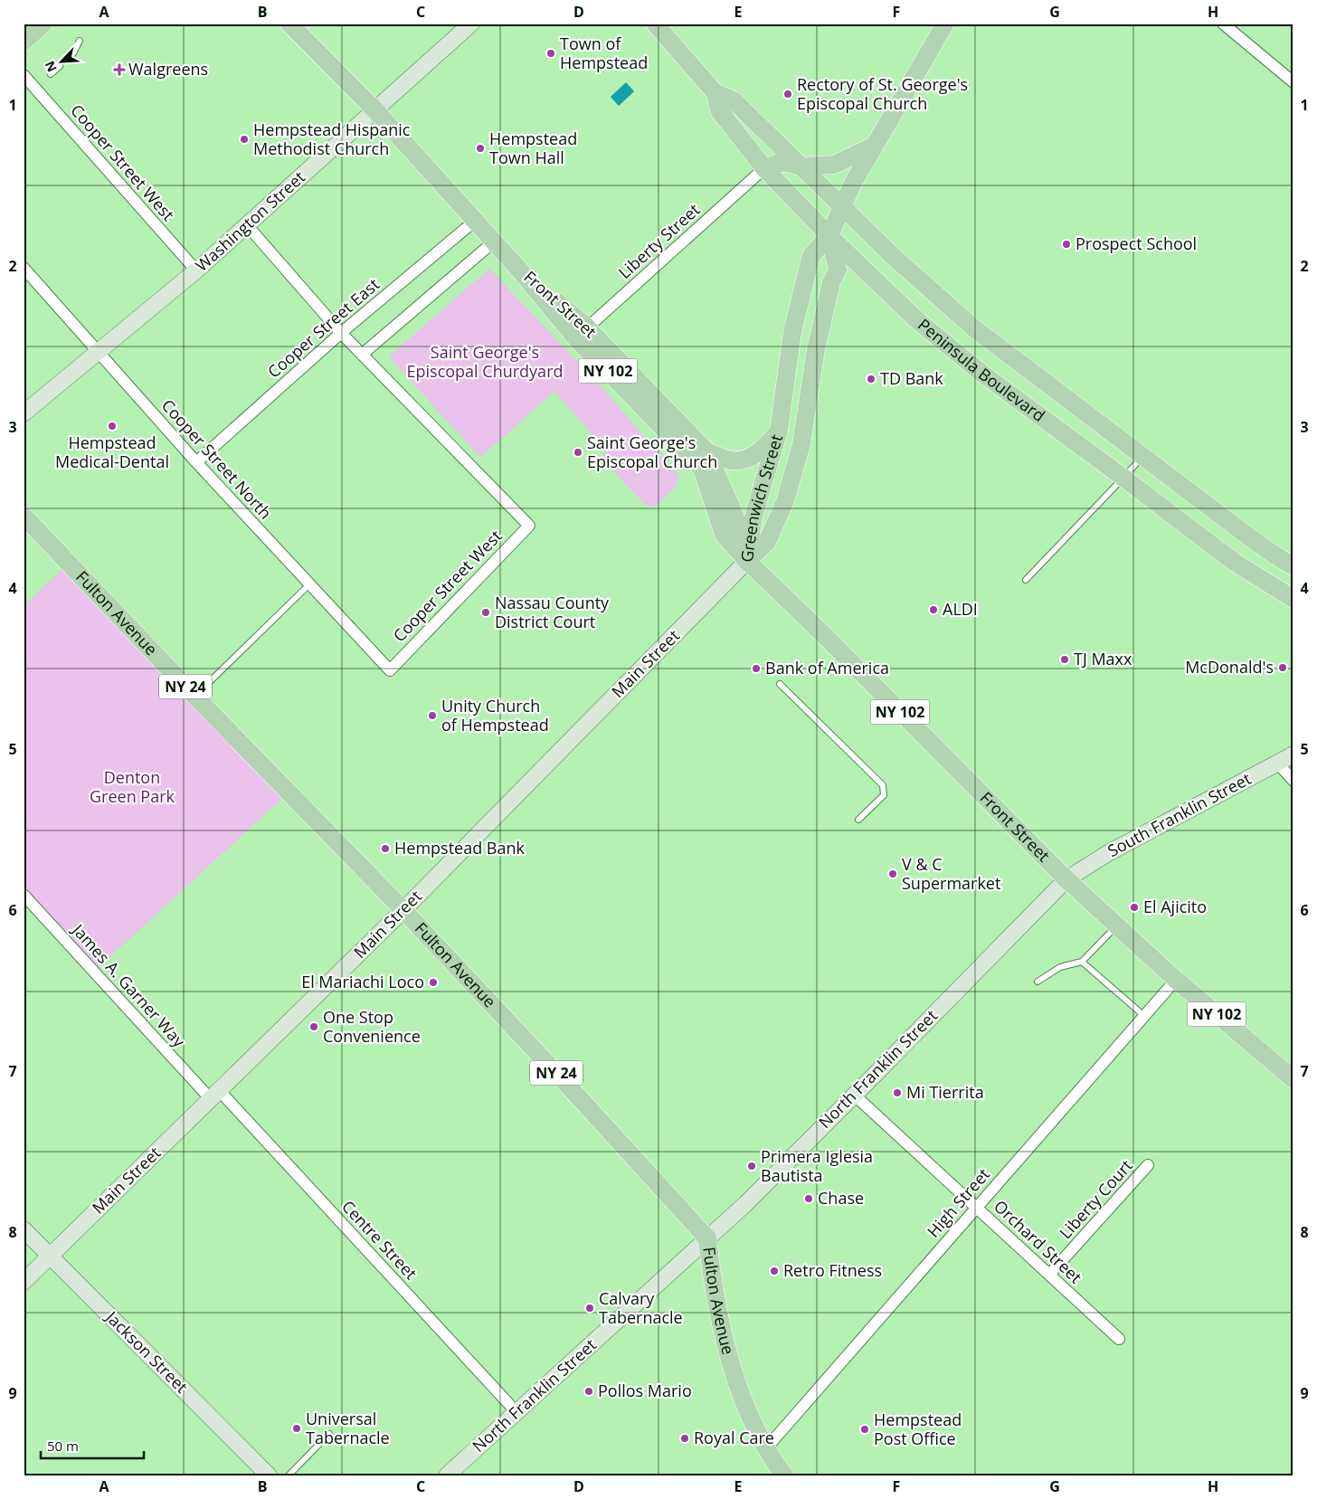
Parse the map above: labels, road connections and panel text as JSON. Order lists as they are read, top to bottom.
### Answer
{
  "streets": {
    "main road": [
      "Washington Street",
      "Front Street",
      "Peninsula Boulevard",
      "NY 102",
      "Greenwich Street",
      "Fulton Avenue",
      "Main Street",
      "NY 24",
      "South Franklin Street",
      "North Franklin Street",
      "Jackson Street"
    ],
    "street": [
      "Cooper Street West",
      "Liberty Street",
      "Cooper Street East",
      "Cooper Street North",
      "James A. Garner Way",
      "Liberty Court",
      "High Street",
      "Centre Street",
      "Orchard Street"
    ]
  },
  "crossings": [
    ["Cooper Street West", "Washington Street"],
    ["Cooper Street West", "Cooper Street North"],
    ["Washington Street", "Front Street"],
    ["Washington Street", "Cooper Street North"],
    ["Liberty Street", "Front Street"],
    ["Liberty Street", "Peninsula Boulevard"],
    ["Front Street", "Cooper Street East"],
    ["Front Street", "Greenwich Street"],
    ["Front Street", "Main Street"],
    ["Front Street", "South Franklin Street"],
    ["Front Street", "North Franklin Street"],
    ["Front Street", "High Street"],
    ["Cooper Street East", "Cooper Street North"],
    ["Peninsula Boulevard", "Greenwich Street"],
    ["Greenwich Street", "Main Street"],
    ["Fulton Avenue", "Main Street"],
    ["Fulton Avenue", "North Franklin Street"],
    ["Fulton Avenue", "High Street"],
    ["Main Street", "James A. Garner Way"],
    ["Main Street", "Centre Street"],
    ["Main Street", "Jackson Street"],
    ["South Franklin Street", "North Franklin Street"],
    ["James A. Garner Way", "Centre Street"],
    ["North Franklin Street", "Centre Street"],
    ["North Franklin Street", "Orchard Street"],
    ["Liberty Court", "Orchard Street"],
    ["High Street", "Orchard Street"]
  ],
  "parks": ["Saint George's Episcopal Churdyard", "Denton Green Park"],
  "places": {
    "other": [
      "Town of Hempstead",
      "Rectory of St. George's Episcopal Church",
      "Hempstead Hispanic Methodist Church",
      "Hempstead Town Hall",
      "Prospect School",
      "TD Bank",
      "Hempstead Medical-Dental",
      "Saint George's Episcopal Church",
      "ALDI",
      "Nassau County District Court",
      "TJ Maxx",
      "McDonald's",
      "Bank of America",
      "Unity Church of Hempstead",
      "Hempstead Bank",
      "V & C Supermarket",
      "El Ajicito",
      "El Mariachi Loco",
      "One Stop Convenience",
      "Mi Tierrita",
      "Primera Iglesia Bautista",
      "Chase",
      "Retro Fitness",
      "Calvary Tabernacle",
      "Pollos Mario",
      "Universal Tabernacle",
      "Hempstead Post Office",
      "Royal Care"
    ],
    "health": ["Walgreens"]
  },
  "scale_bar": "50 m",
  "north": "bottom left",
  "grid": {
    "columns": [
      "A",
      "B",
      "C",
      "D",
      "E",
      "F",
      "G",
      "H"
    ],
    "rows": [
      "1",
      "2",
      "3",
      "4",
      "5",
      "6",
      "7",
      "8",
      "9"
    ]
  }
}
